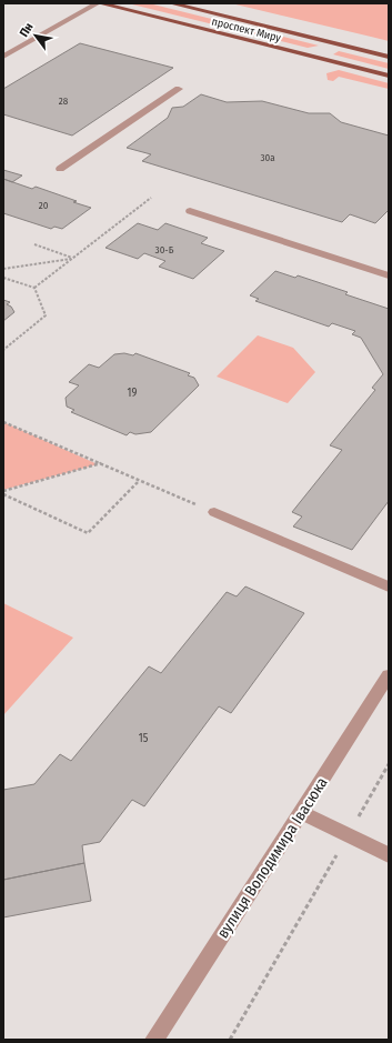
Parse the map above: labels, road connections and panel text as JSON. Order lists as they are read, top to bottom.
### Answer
{
  "streets": {
    "main road": ["проспект Миру"],
    "street": ["вулиця Володимира Івасюка"]
  },
  "house_numbers": [
    "28",
    "30а",
    "20",
    "30-Б",
    "19",
    "15"
  ],
  "north": "top left"
}
